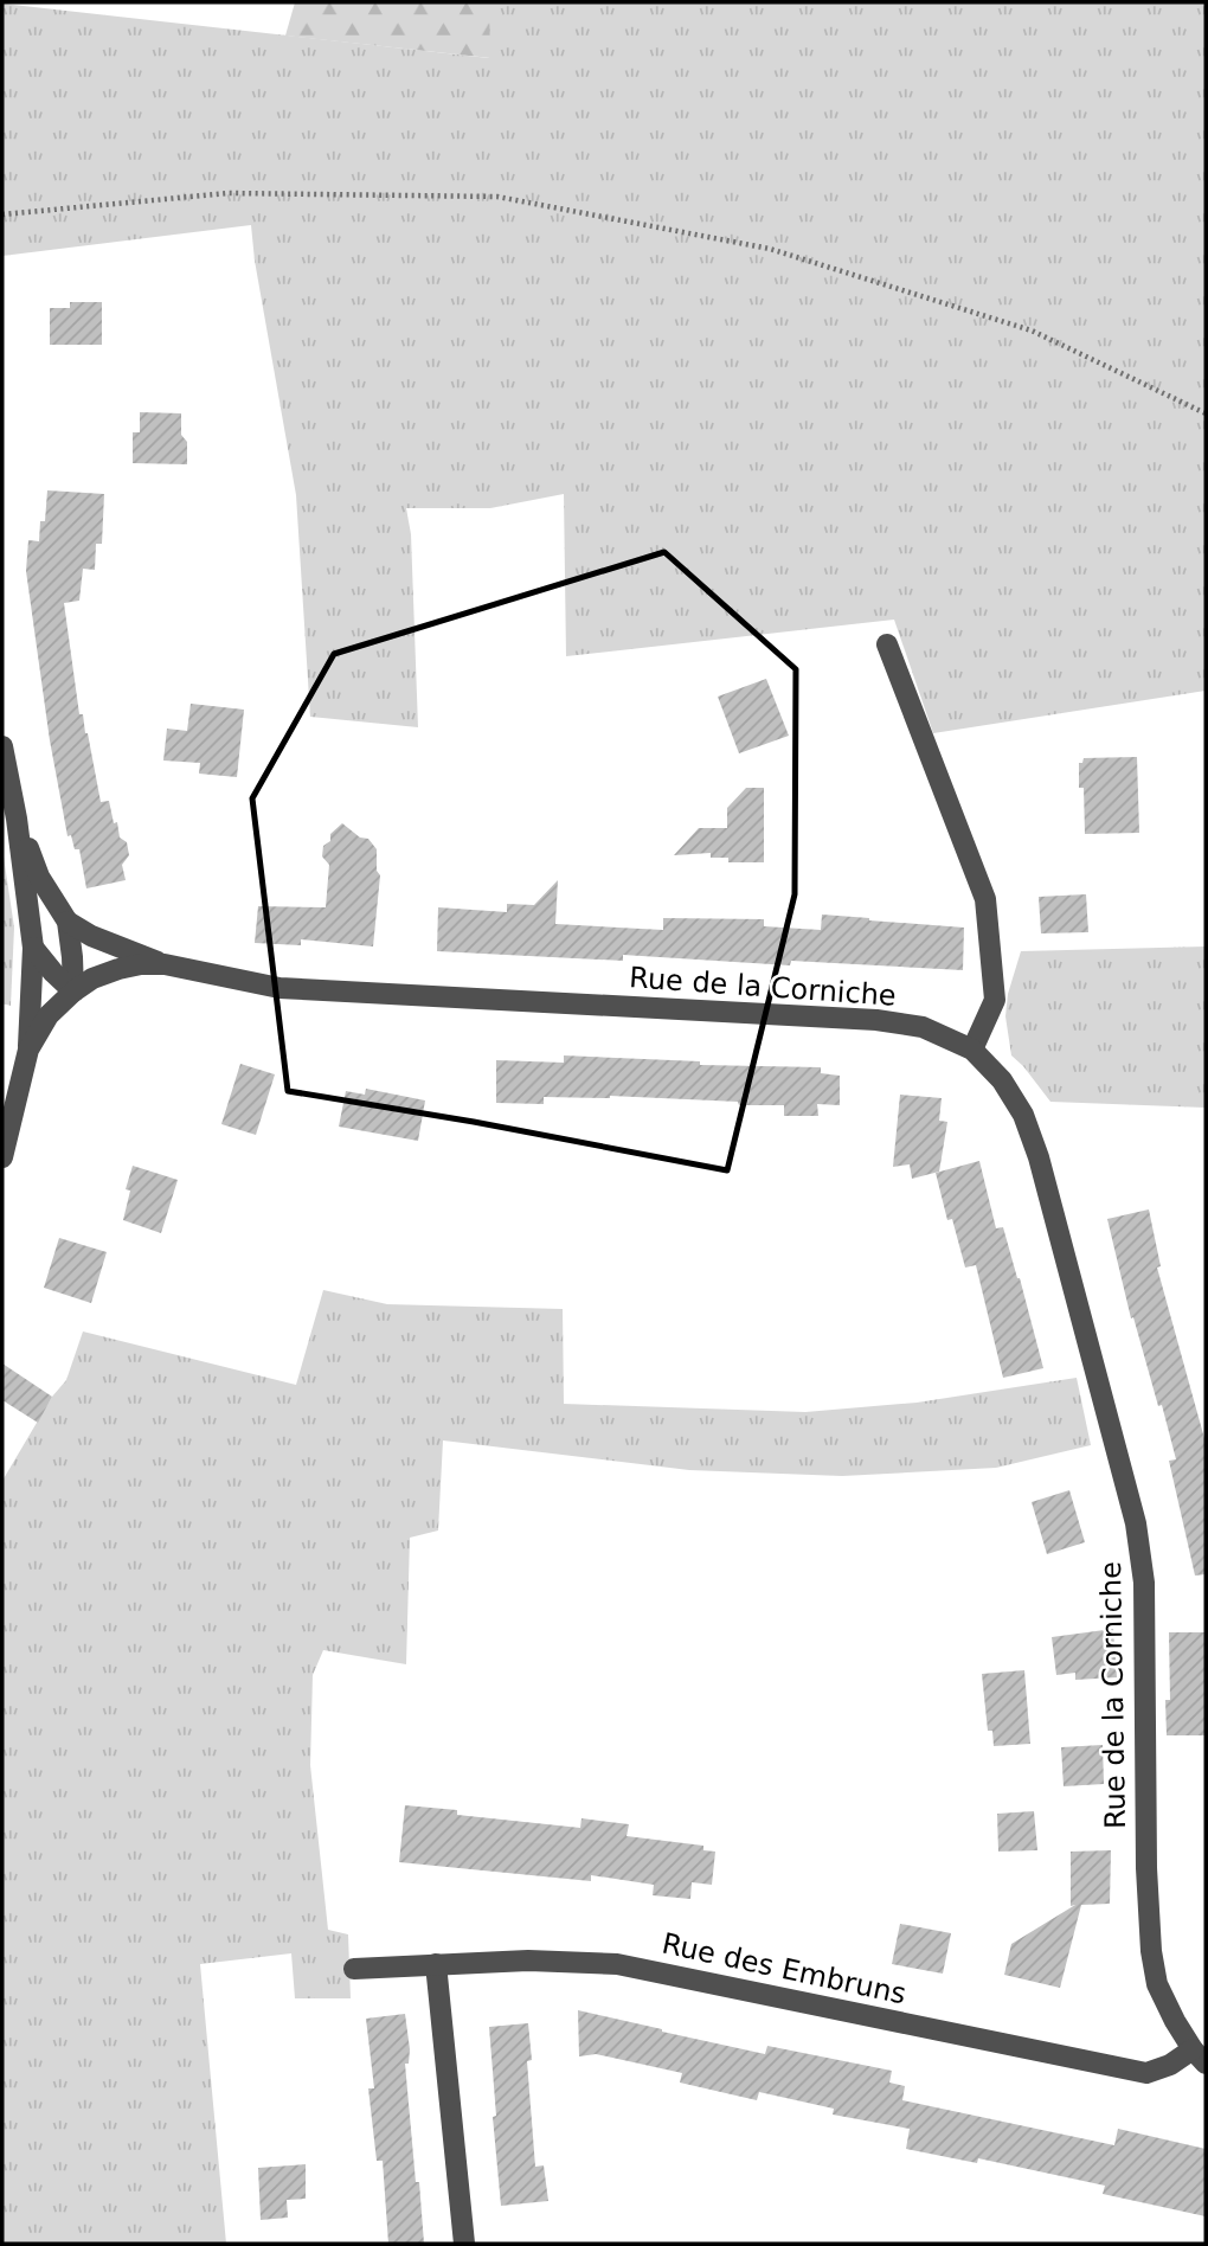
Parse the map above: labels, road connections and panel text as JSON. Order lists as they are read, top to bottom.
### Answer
{
  "streets": {
    "street": ["Rue de la Corniche", "Rue des Embruns"]
  },
  "crossings": [
    ["Rue de la Corniche", "Rue des Embruns"]
  ]
}
